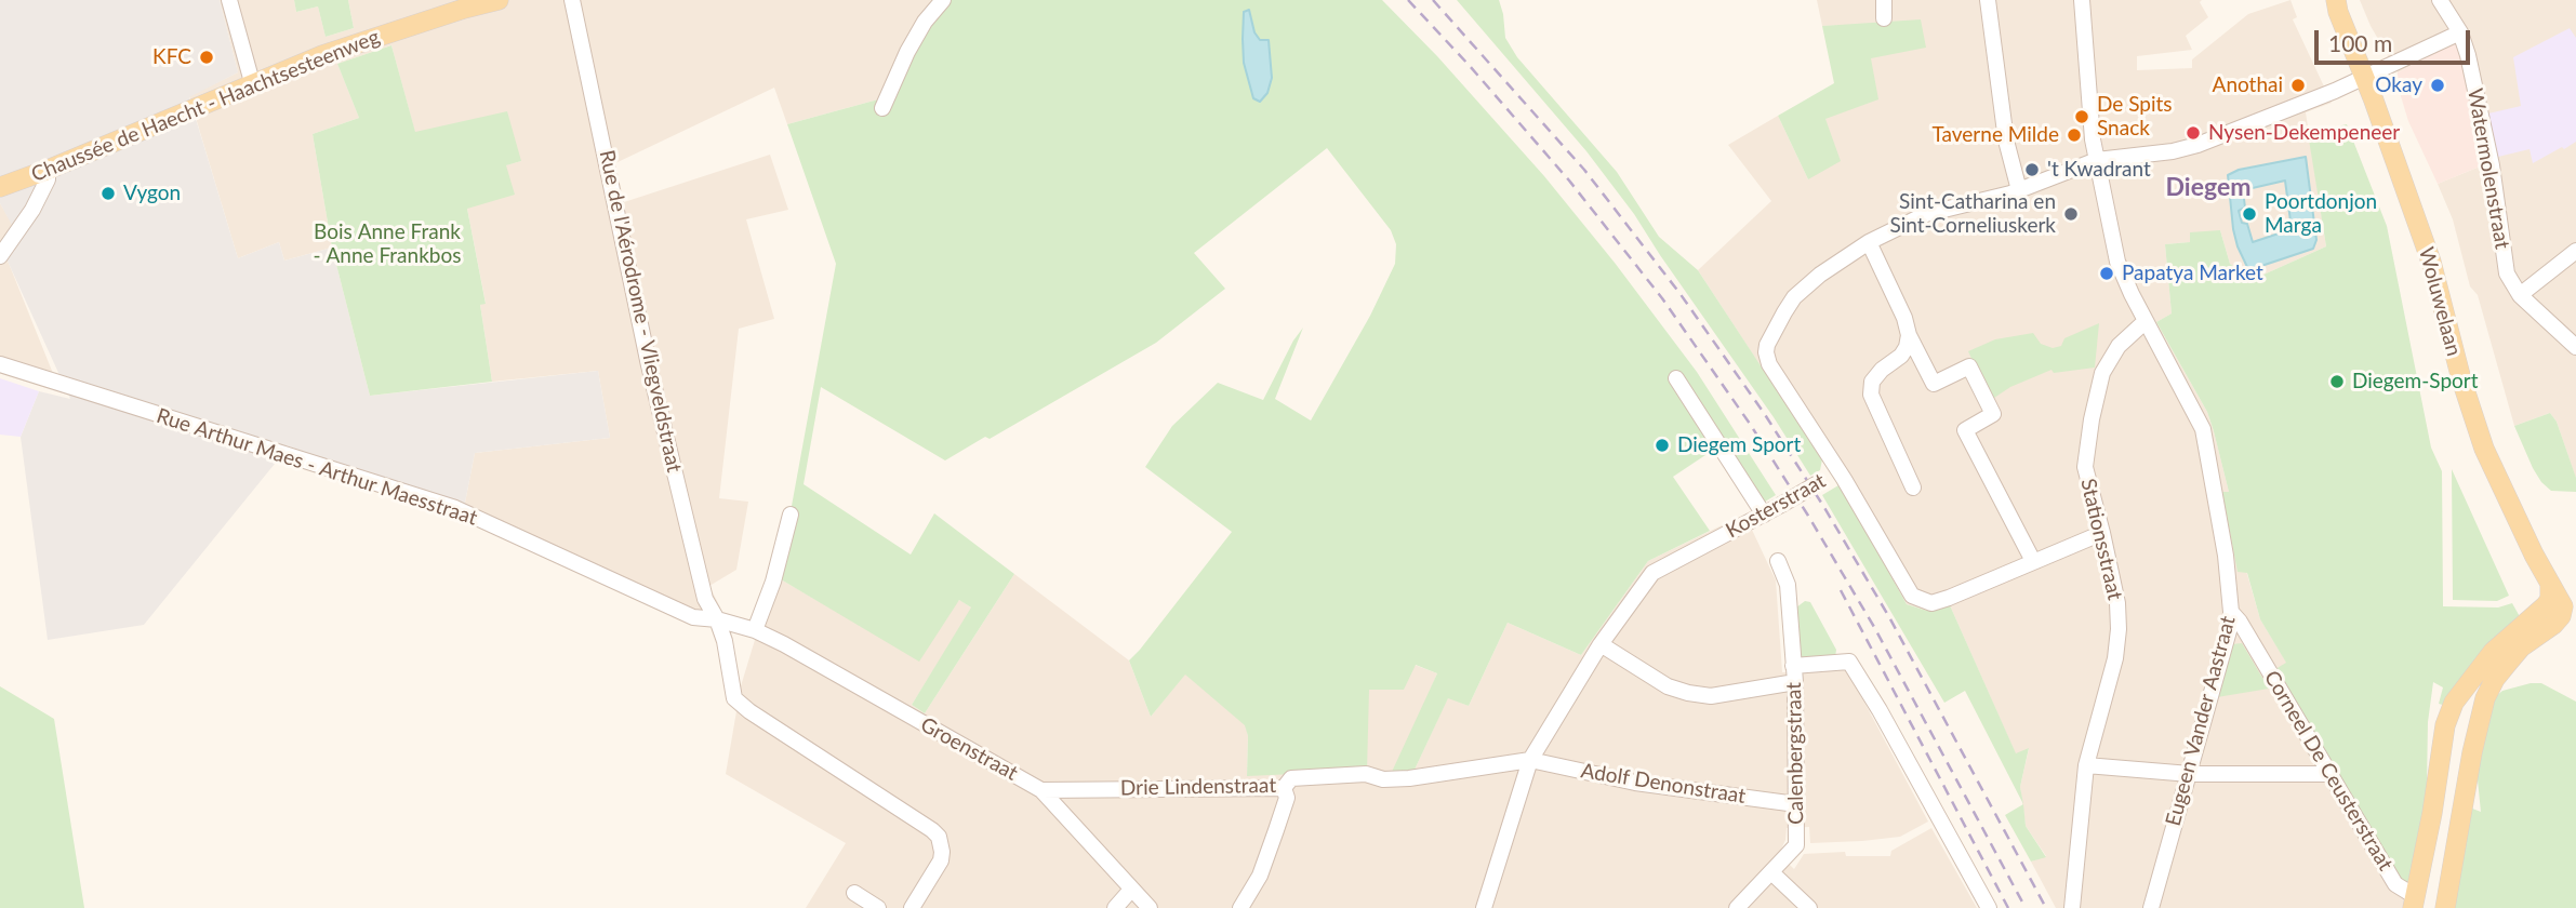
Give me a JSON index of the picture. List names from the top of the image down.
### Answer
{
  "streets": {
    "main road": ["Chaussée de Haecht - Haachtsesteenweg", "Woluwelaan"],
    "street": [
      "Watermolenstraat",
      "Rue de l'Aérodrome - Vliegveldstraat",
      "Rue Arthur Maes - Arthur Maesstraat",
      "Kosterstraat",
      "Stationsstraat",
      "Eugeen Vander Aastraat",
      "Groenstraat",
      "Calenbergstraat",
      "Corneel De Ceusterstraat",
      "Adolf Denonstraat",
      "Drie Lindenstraat"
    ]
  },
  "crossings": [
    ["Watermolenstraat", "Kosterstraat"],
    ["Woluwelaan", "Kosterstraat"],
    ["Rue de l'Aérodrome - Vliegveldstraat", "Rue Arthur Maes - Arthur Maesstraat"],
    ["Rue Arthur Maes - Arthur Maesstraat", "Groenstraat"],
    ["Kosterstraat", "Eugeen Vander Aastraat"],
    ["Kosterstraat", "Adolf Denonstraat"],
    ["Kosterstraat", "Drie Lindenstraat"],
    ["Stationsstraat", "Eugeen Vander Aastraat"],
    ["Eugeen Vander Aastraat", "Corneel De Ceusterstraat"],
    ["Groenstraat", "Drie Lindenstraat"],
    ["Calenbergstraat", "Adolf Denonstraat"],
    ["Adolf Denonstraat", "Drie Lindenstraat"]
  ],
  "districts": ["Diegem"],
  "parks": ["Bois Anne Frank - Anne Frankbos"],
  "places": [
    "KFC",
    "Anothai",
    "Okay",
    "De Spits Snack",
    "Nysen-Dekempeneer",
    "Taverne Milde",
    "'t Kwadrant",
    "Vygon",
    "Sint-Catharina en Sint-Corneliuskerk",
    "Poortdonjon Marga",
    "Papatya Market",
    "Diegem-Sport",
    "Diegem Sport"
  ],
  "scale_bar": "100 m"
}
